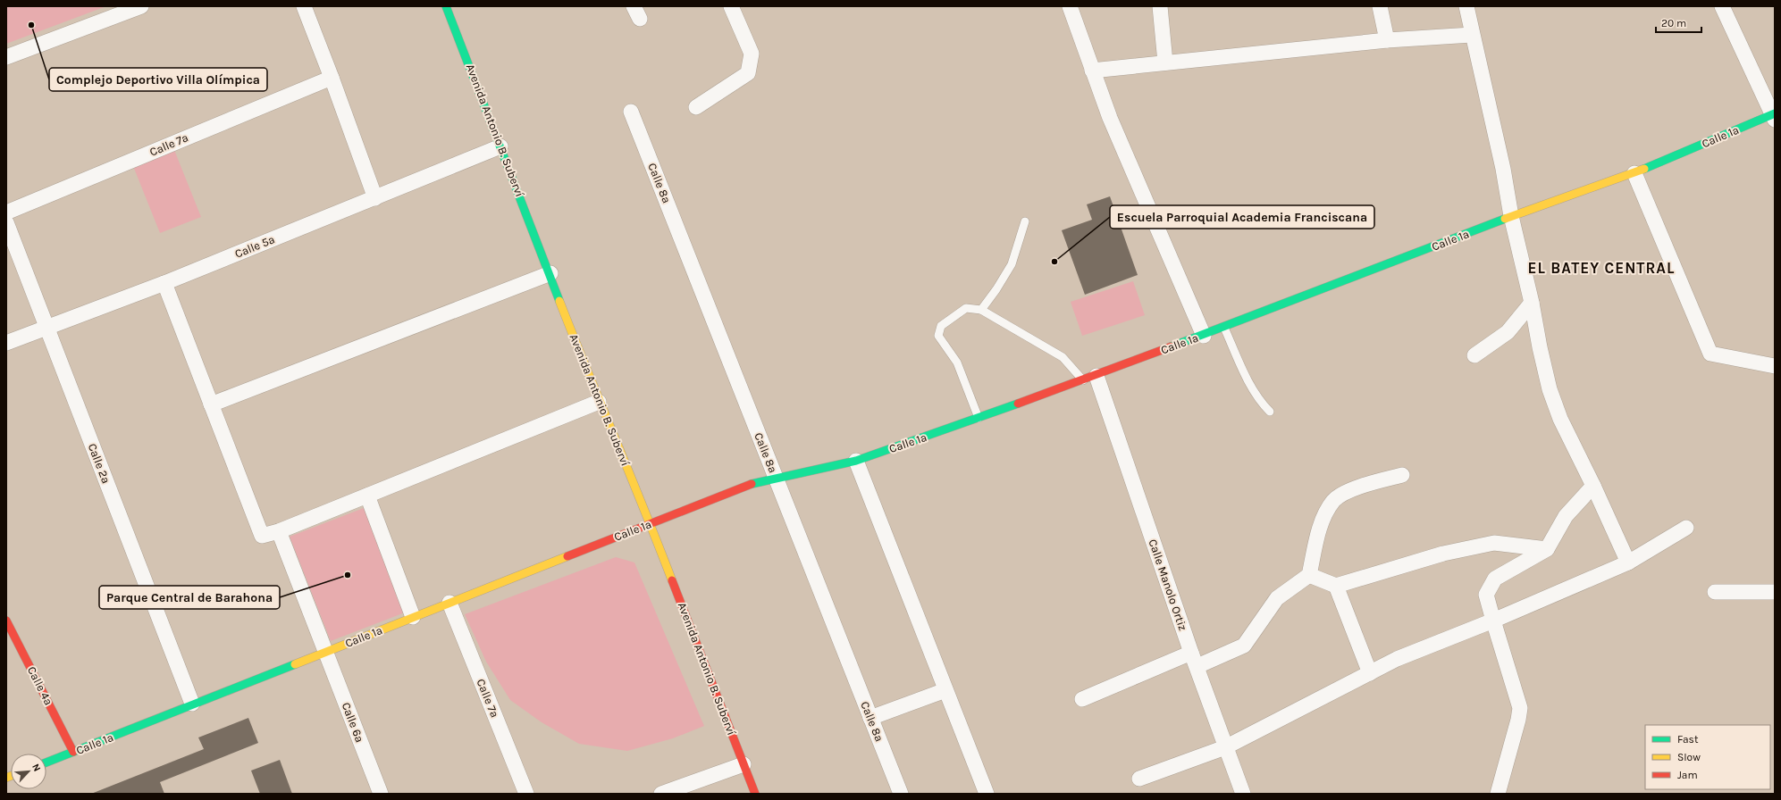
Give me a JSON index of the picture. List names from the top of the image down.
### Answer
{
  "streets": {
    "street": [
      "Avenida Antonio B. Suberví",
      "Calle 1ª",
      "Calle 7ª",
      "Calle 8ª",
      "Calle 5ª",
      "Calle 2ª",
      "Calle Manolo Ortiz",
      "Calle 4ª",
      "Calle 6ª"
    ]
  },
  "crossings": [
    ["Avenida Antonio B. Suberví", "Calle 1ª"],
    ["Avenida Antonio B. Suberví", "Calle 5ª"],
    ["Calle 1ª", "Calle 7ª"],
    ["Calle 1ª", "Calle 8ª"],
    ["Calle 1ª", "Calle 2ª"],
    ["Calle 1ª", "Calle Manolo Ortiz"],
    ["Calle 1ª", "Calle 4ª"],
    ["Calle 1ª", "Calle 6ª"],
    ["Calle 5ª", "Calle 2ª"]
  ],
  "districts": ["EL BATEY CENTRAL"],
  "places": ["Complejo Deportivo Villa Olímpica", "Escuela Parroquial Academia Franciscana", "Parque Central de Barahona"],
  "legend": ["Fast", "Slow", "Jam"],
  "scale_bar": "20 m",
  "north": "top right"
}
